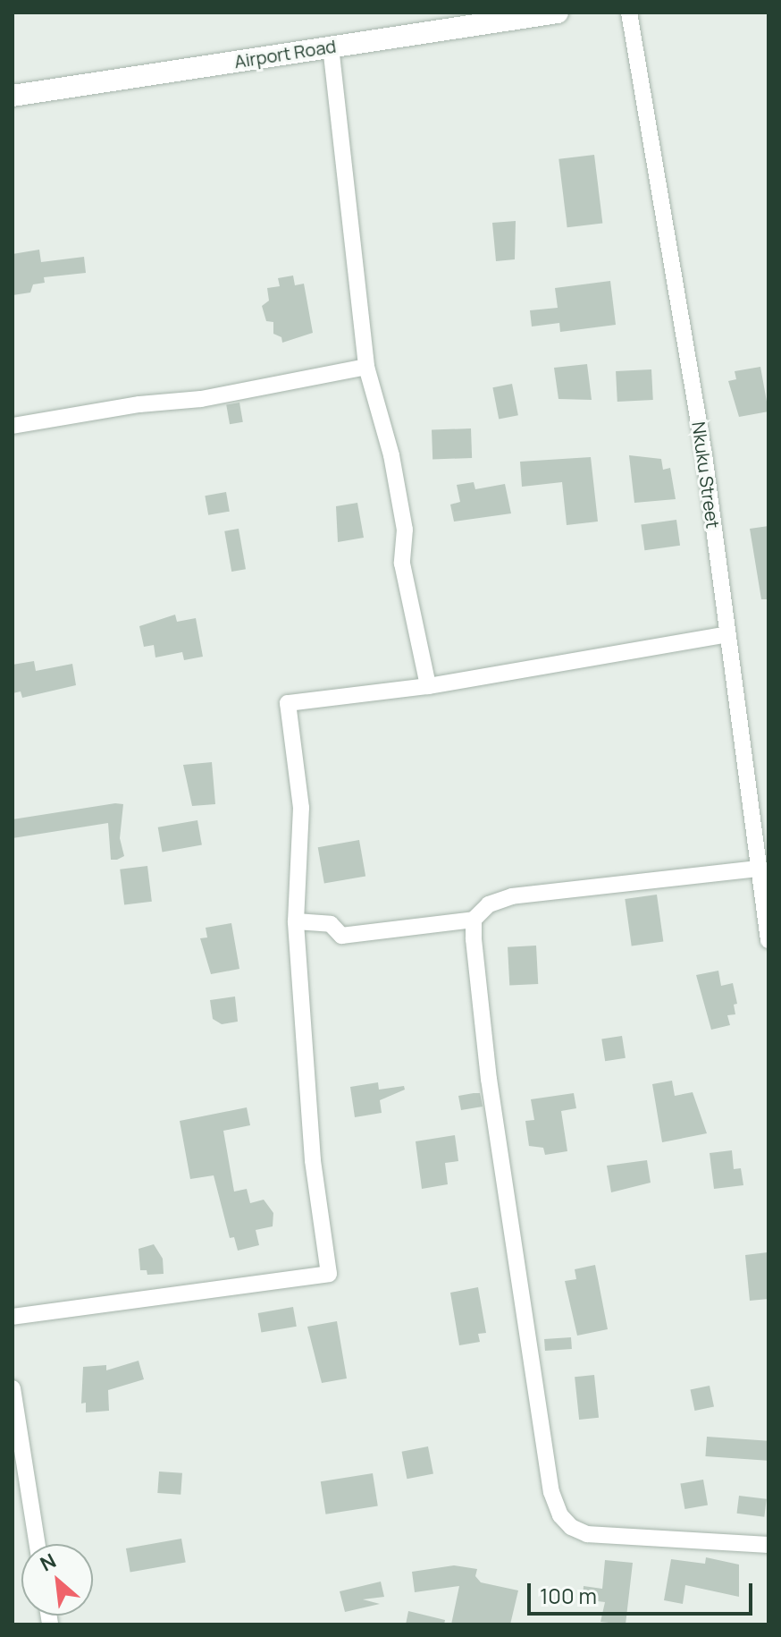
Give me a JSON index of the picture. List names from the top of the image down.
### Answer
{
  "streets": {
    "street": ["Airport Road", "Nkuku Street"]
  },
  "scale_bar": "100 m",
  "north": "top left"
}
